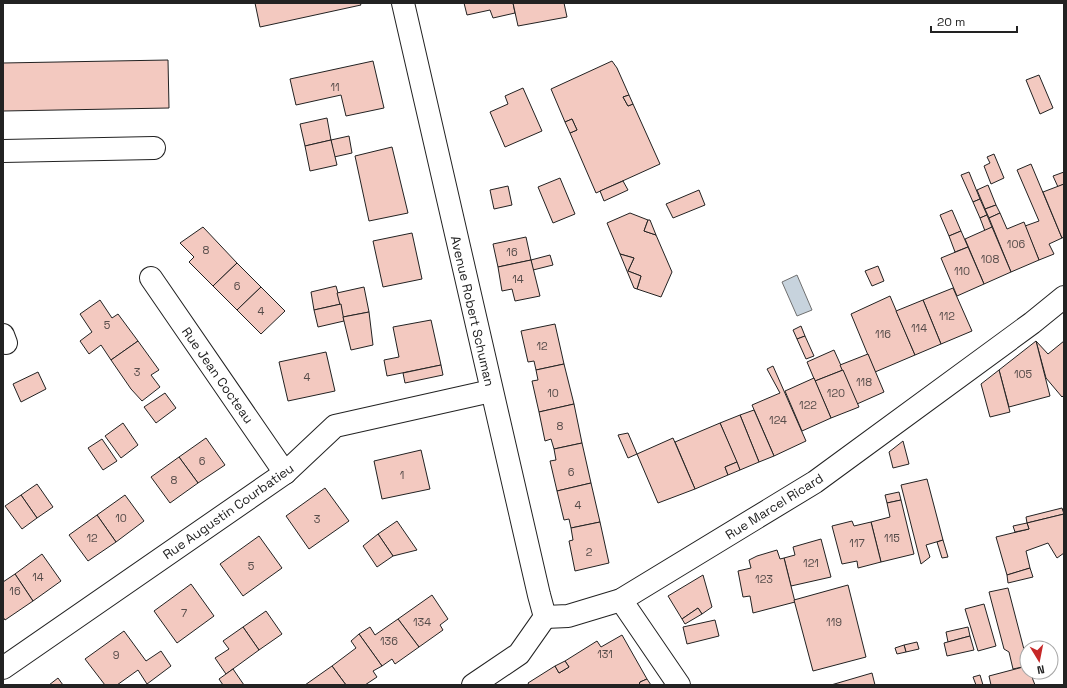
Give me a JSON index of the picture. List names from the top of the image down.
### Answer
{
  "streets": {
    "street": [
      "Avenue Robert Schuman",
      "Rue Jean Cocteau",
      "Rue Marcel Ricard",
      "Rue Augustin Courbatieu"
    ]
  },
  "crossings": [
    ["Avenue Robert Schuman", "Rue Marcel Ricard"],
    ["Avenue Robert Schuman", "Rue Augustin Courbatieu"],
    ["Rue Jean Cocteau", "Rue Augustin Courbatieu"]
  ],
  "house_numbers": [
    "11",
    "106",
    "8",
    "16",
    "108",
    "110",
    "14",
    "6",
    "4",
    "112",
    "5",
    "114",
    "116",
    "12",
    "3",
    "105",
    "4",
    "118",
    "10",
    "120",
    "122",
    "124",
    "8",
    "6",
    "6",
    "1",
    "8",
    "4",
    "10",
    "3",
    "12",
    "115",
    "117",
    "2",
    "121",
    "5",
    "14",
    "123",
    "16",
    "7",
    "134",
    "119",
    "136",
    "131",
    "9"
  ],
  "scale_bar": "20 m",
  "north": "bottom"
}
